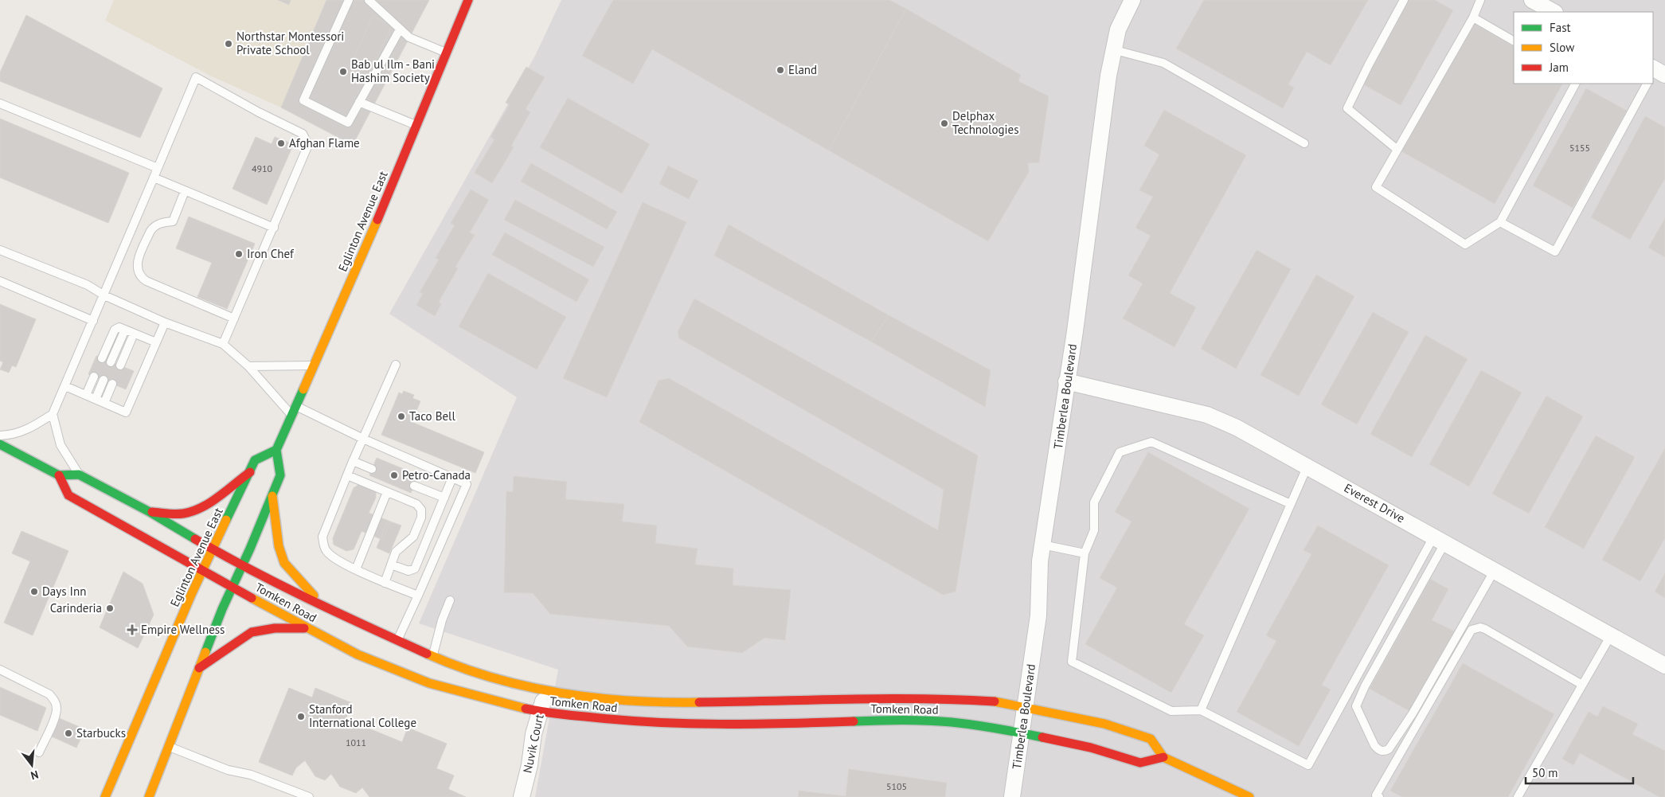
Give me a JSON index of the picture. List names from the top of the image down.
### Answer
{
  "streets": {
    "main road": ["Eglinton Avenue East", "Tomken Road"],
    "street": ["Timberlea Boulevard", "Everest Drive", "Nuvik Court"]
  },
  "crossings": [
    ["Eglinton Avenue East", "Tomken Road"],
    ["Timberlea Boulevard", "Everest Drive"],
    ["Timberlea Boulevard", "Tomken Road"],
    ["Tomken Road", "Nuvik Court"]
  ],
  "places": {
    "other": [
      "Northstar Montessori Private School",
      "Eland",
      "Bab ul Ilm - Bani Hashim Society",
      "Delphax Technologies",
      "Afghan Flame",
      "Iron Chef",
      "Taco Bell",
      "Petro-Canada",
      "Days Inn",
      "Carinderia",
      "Stanford International College",
      "Starbucks"
    ],
    "health": ["Empire Wellness"]
  },
  "house_numbers": [
    "5155",
    "4910",
    "1011",
    "5105"
  ],
  "legend": ["Fast", "Slow", "Jam"],
  "scale_bar": "50 m",
  "north": "bottom"
}
